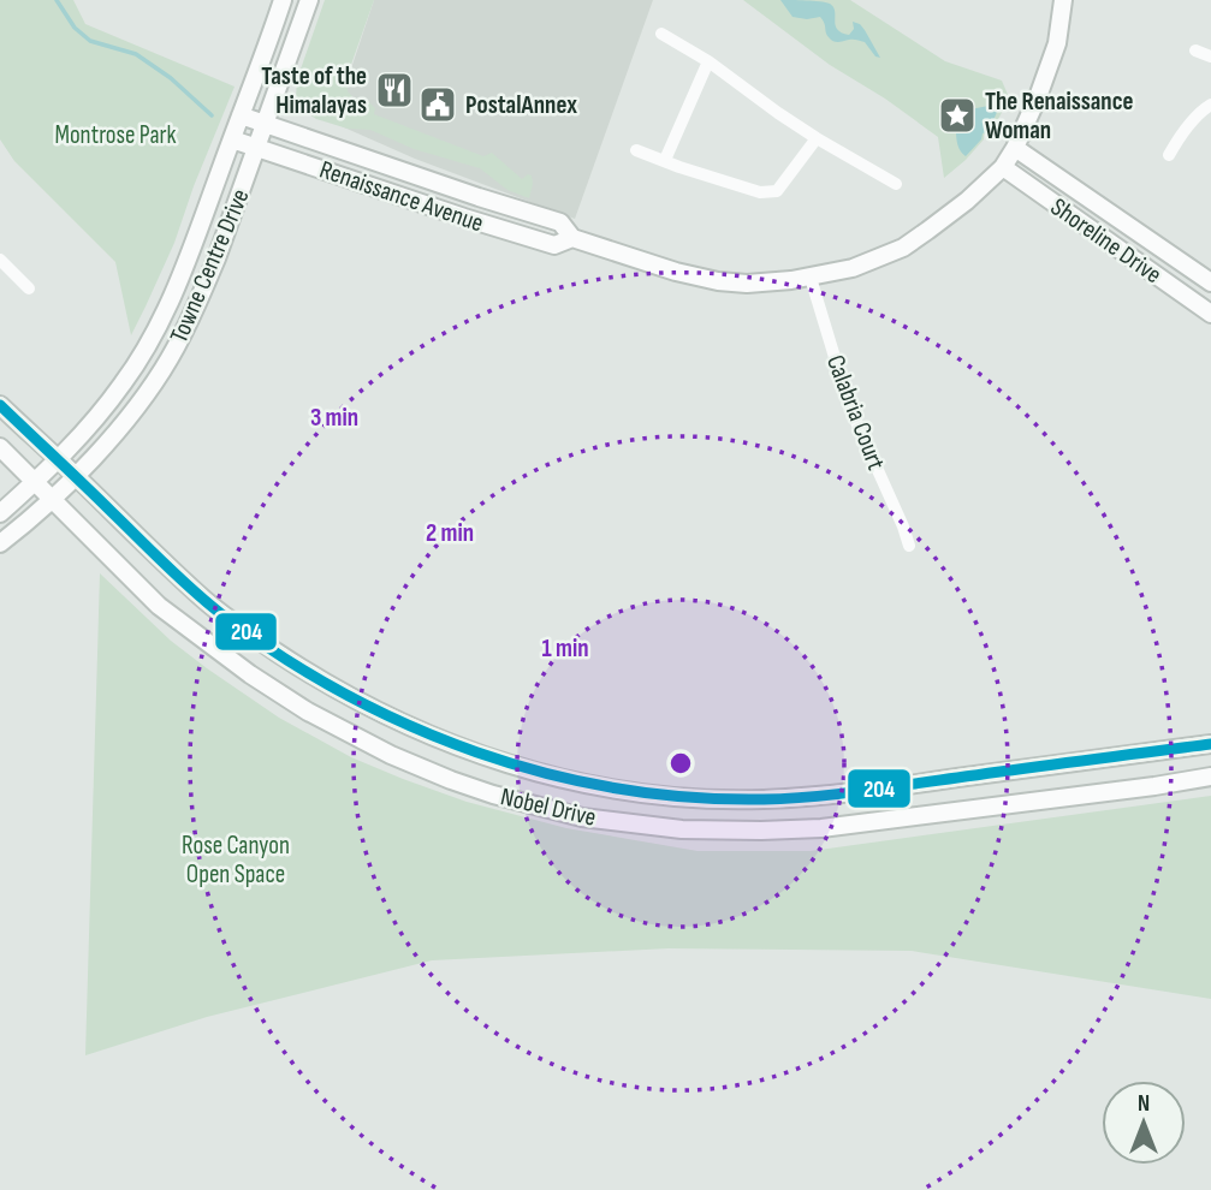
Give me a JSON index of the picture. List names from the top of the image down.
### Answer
{
  "streets": {
    "main road": [
      "Renaissance Avenue",
      "Shoreline Drive",
      "Towne Centre Drive",
      "Nobel Drive"
    ],
    "street": ["Calabria Court"]
  },
  "crossings": [
    ["Renaissance Avenue", "Shoreline Drive"],
    ["Renaissance Avenue", "Towne Centre Drive"],
    ["Renaissance Avenue", "Calabria Court"],
    ["Towne Centre Drive", "Nobel Drive"]
  ],
  "parks": ["Montrose Park", "Rose Canyon Open Space"],
  "places": {
    "restaurant": ["Taste of the Himalayas"],
    "public building": ["PostalAnnex"],
    "place": ["The Renaissance Woman"]
  },
  "lines": ["transit line 204"],
  "north": "top",
  "rings": ["3 min", "2 min", "1 min"]
}
